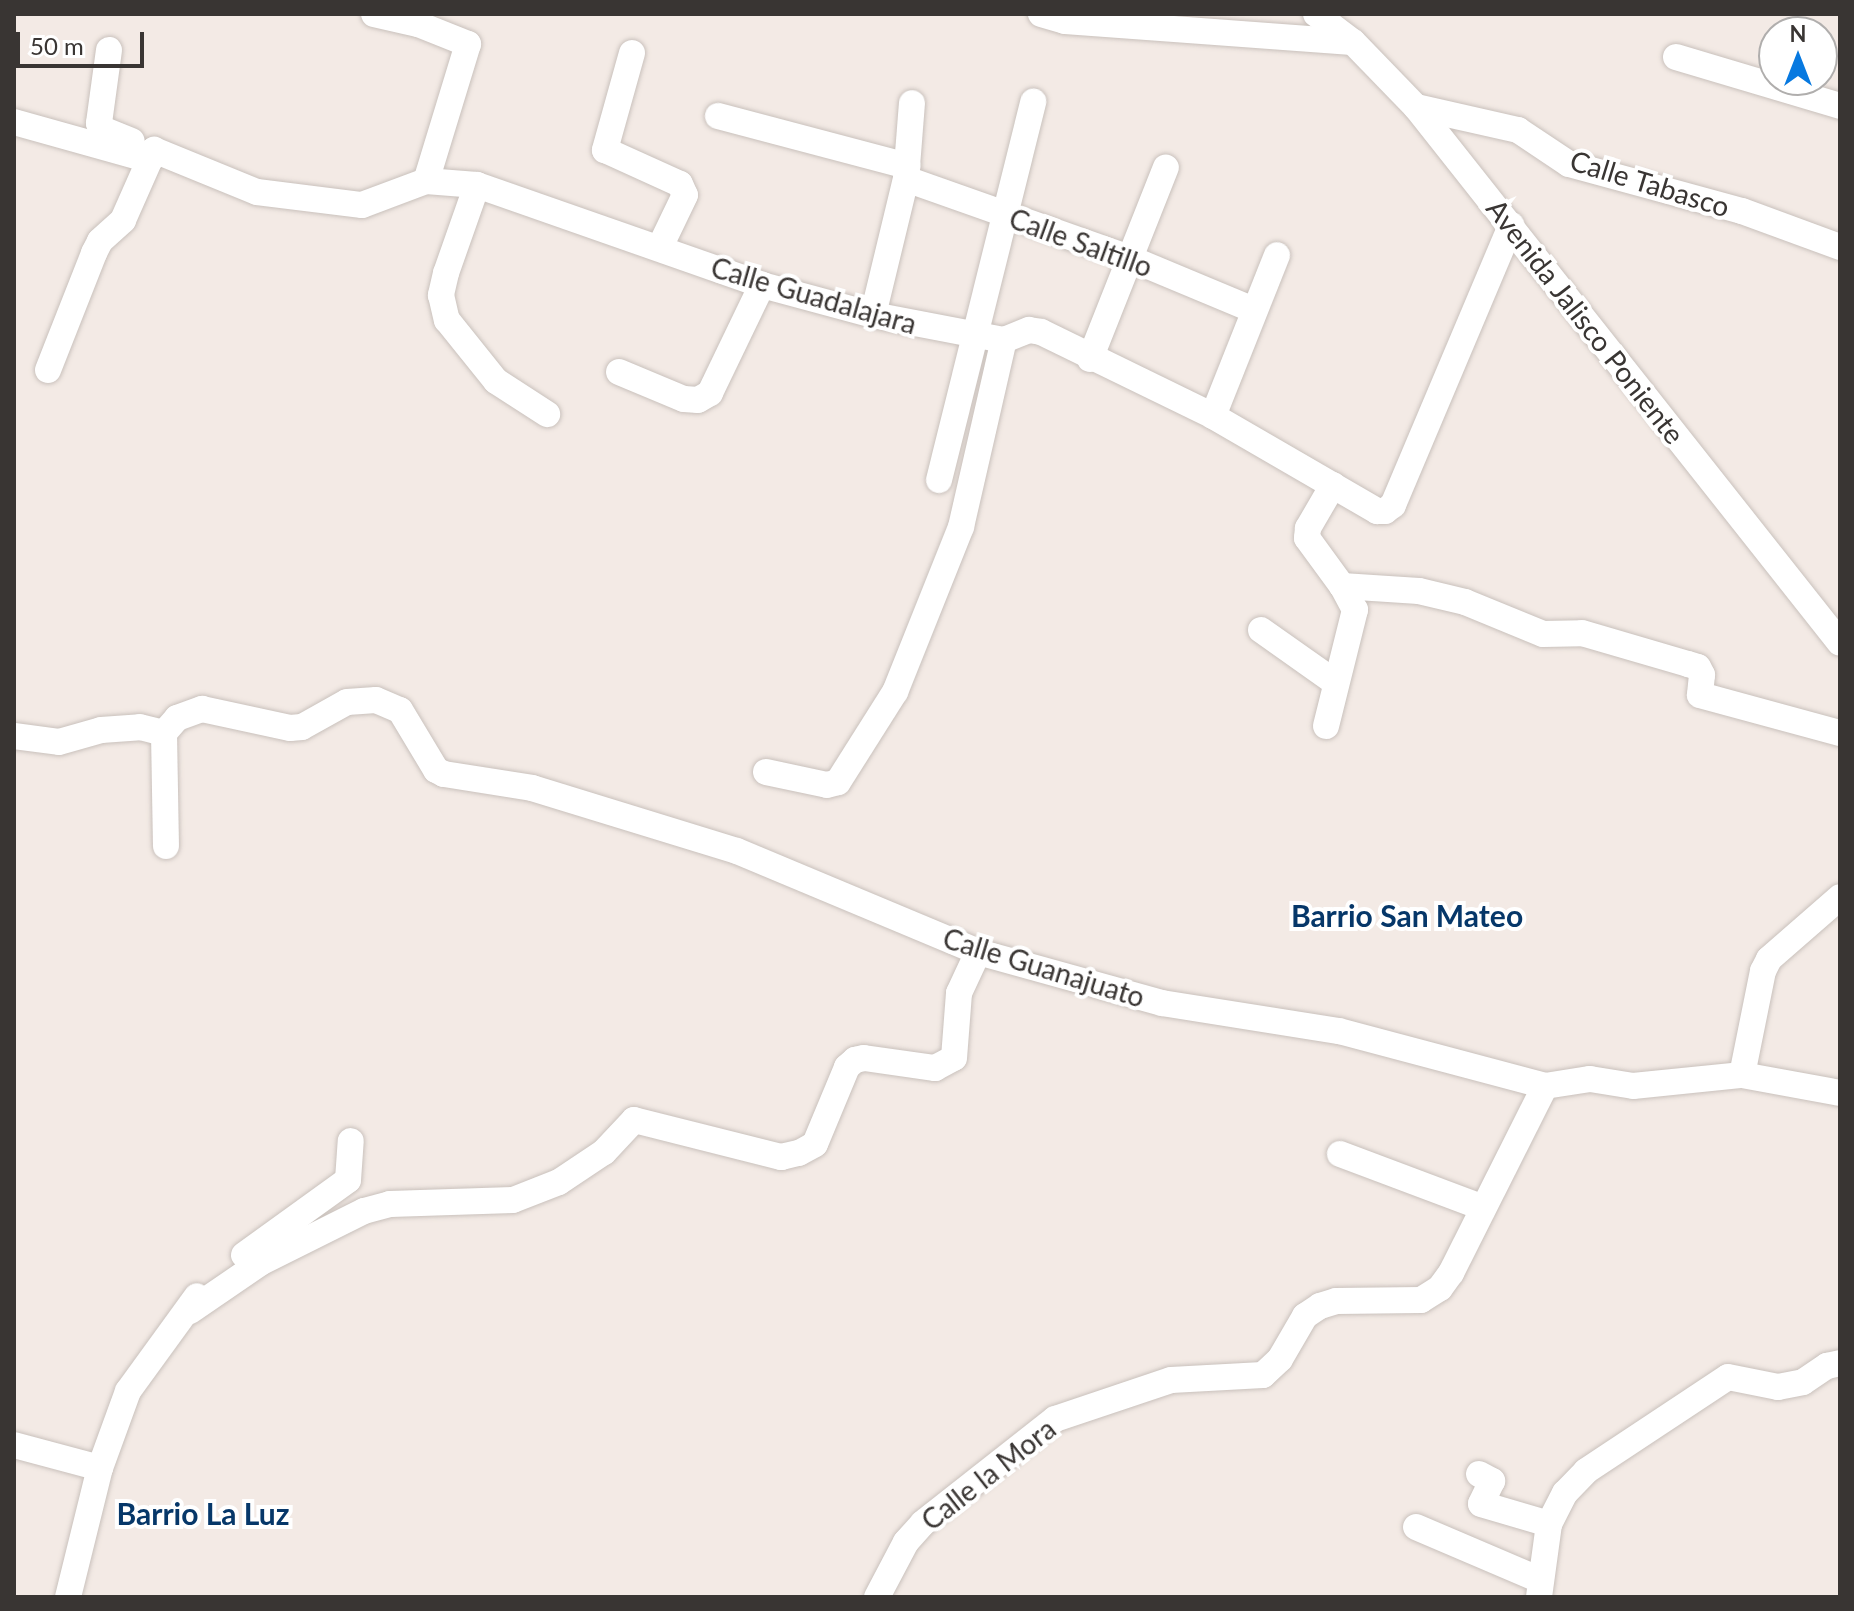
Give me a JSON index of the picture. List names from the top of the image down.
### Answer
{
  "streets": {
    "street": [
      "Calle Tabasco",
      "Calle Saltillo",
      "Calle Guadalajara",
      "Avenida Jalisco Poniente",
      "Calle Guanajuato",
      "Calle la Mora"
    ]
  },
  "crossings": [
    ["Calle Tabasco", "Avenida Jalisco Poniente"],
    ["Calle Guadalajara", "Avenida Jalisco Poniente"],
    ["Calle Guanajuato", "Calle la Mora"]
  ],
  "districts": ["Barrio San Mateo", "Barrio La Luz"],
  "scale_bar": "50 m",
  "north": "top"
}
